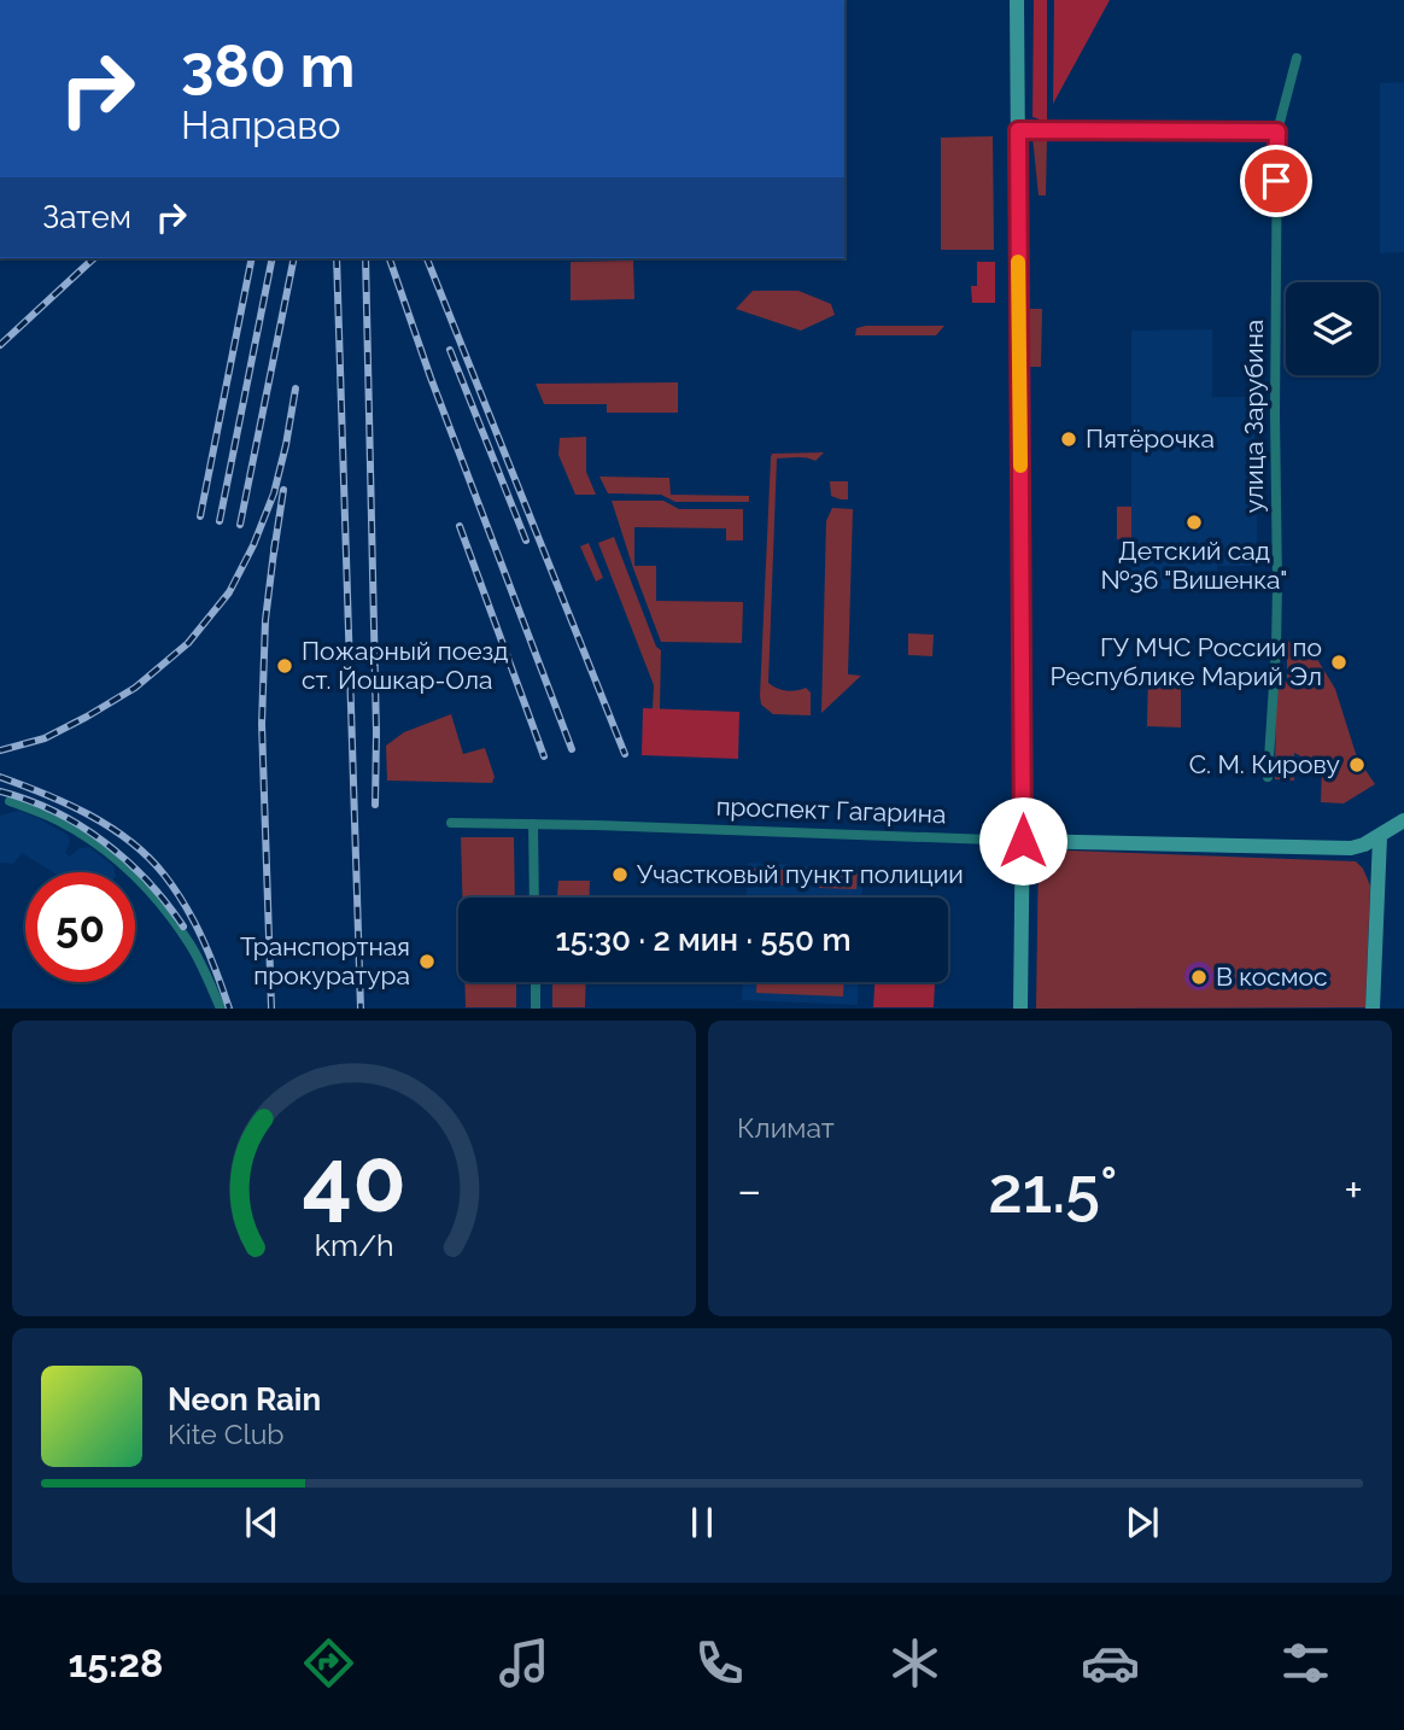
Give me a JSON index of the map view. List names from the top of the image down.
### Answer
{
  "streets": {
    "main road": ["проспект Гагарина"],
    "street": ["улица Зарубина"]
  },
  "places": [
    "Пятёрочка",
    "Детский сад №36 \"Вишенка\"",
    "ГУ МЧС России по Республике Марий Эл",
    "Пожарный поезд ст. Йошкар-Ола",
    "С. М. Кирову",
    "Участковый пункт полиции",
    "Транспортная прокуратура",
    "В космос"
  ],
  "page": {
    "turn": ["380 m", "Направо"],
    "then": "Затем",
    "limit": "50",
    "trip": "15:30 · 2 мин · 550 m",
    "tile": "Климат",
    "heat": ["−", "21.5°", "+"],
    "song": ["Neon Rain", "Kite Club"],
    "tabs": "15:28",
    "gauge": ["40", "km/h"]
  }
}
